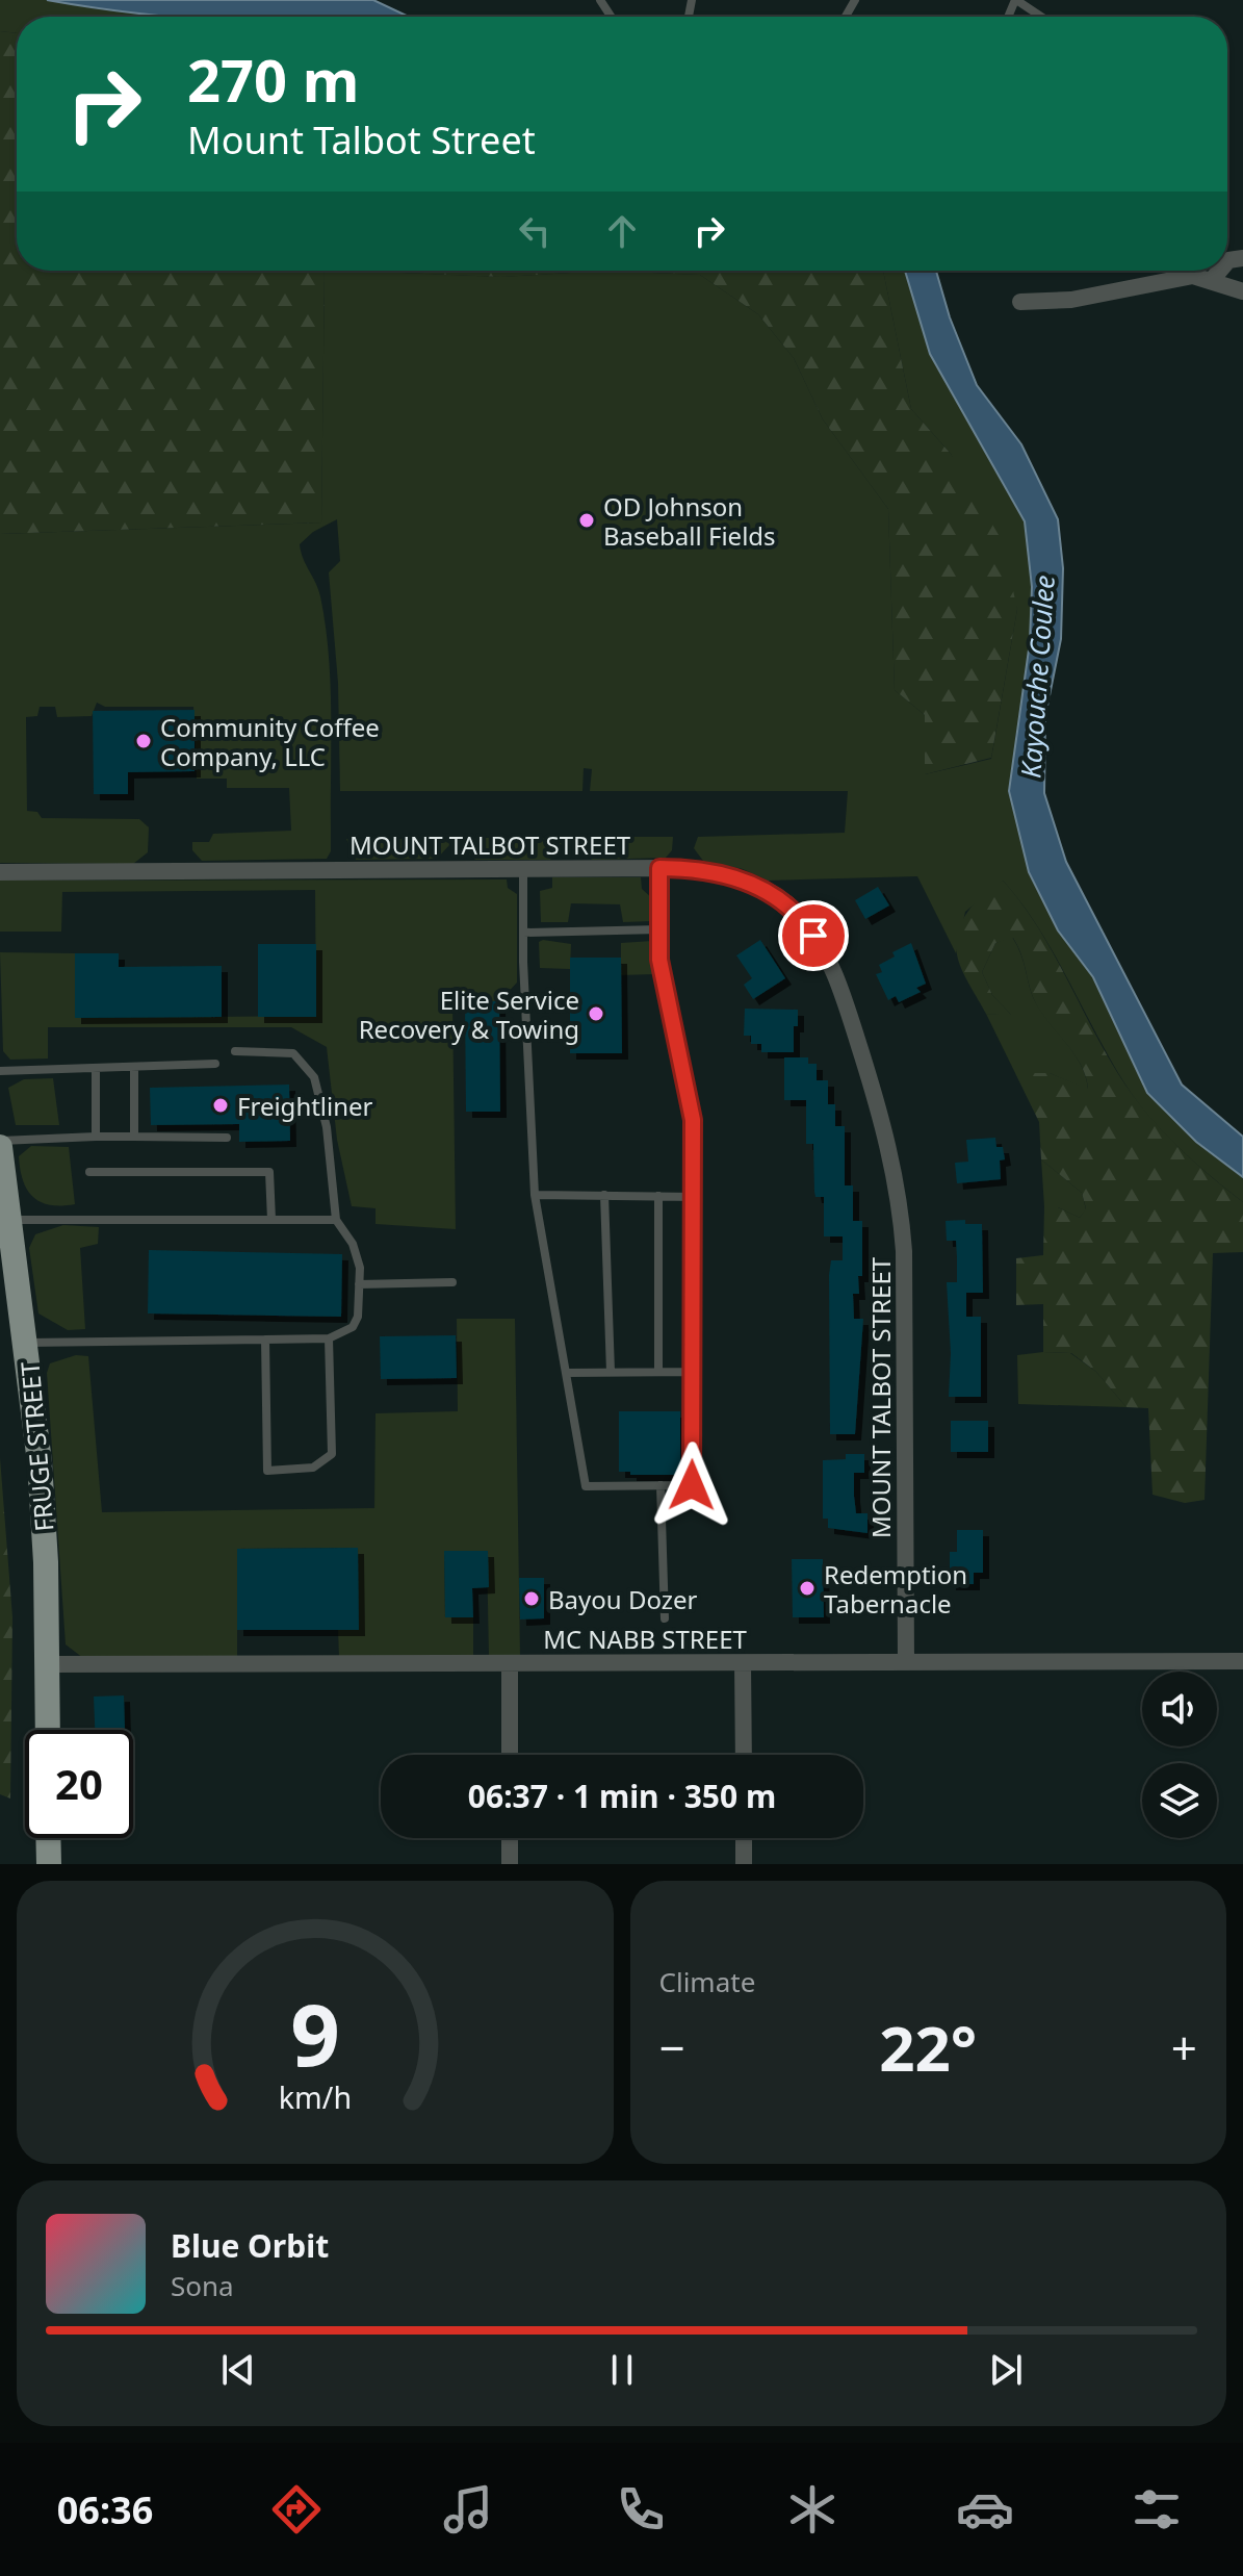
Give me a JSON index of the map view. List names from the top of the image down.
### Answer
{
  "streets": {
    "main road": ["FRUGE STREET"],
    "street": ["MOUNT TALBOT STREET", "MC NABB STREET"]
  },
  "crossings": [
    ["MOUNT TALBOT STREET", "MC NABB STREET"],
    ["FRUGE STREET", "MC NABB STREET"]
  ],
  "water": ["Kayouche Coulee"],
  "places": [
    "OD Johnson Baseball Fields",
    "Community Coffee Company, LLC",
    "Elite Service Recovery & Towing",
    "Freightliner",
    "Redemption Tabernacle",
    "Bayou Dozer"
  ],
  "page": {
    "turn": ["270 m", "Mount Talbot Street"],
    "limit": "20",
    "trip": "06:37 · 1 min · 350 m",
    "tile": "Climate",
    "heat": ["−", "22°", "+"],
    "song": ["Blue Orbit", "Sona"],
    "tabs": "06:36",
    "gauge": ["9", "km/h"]
  }
}
